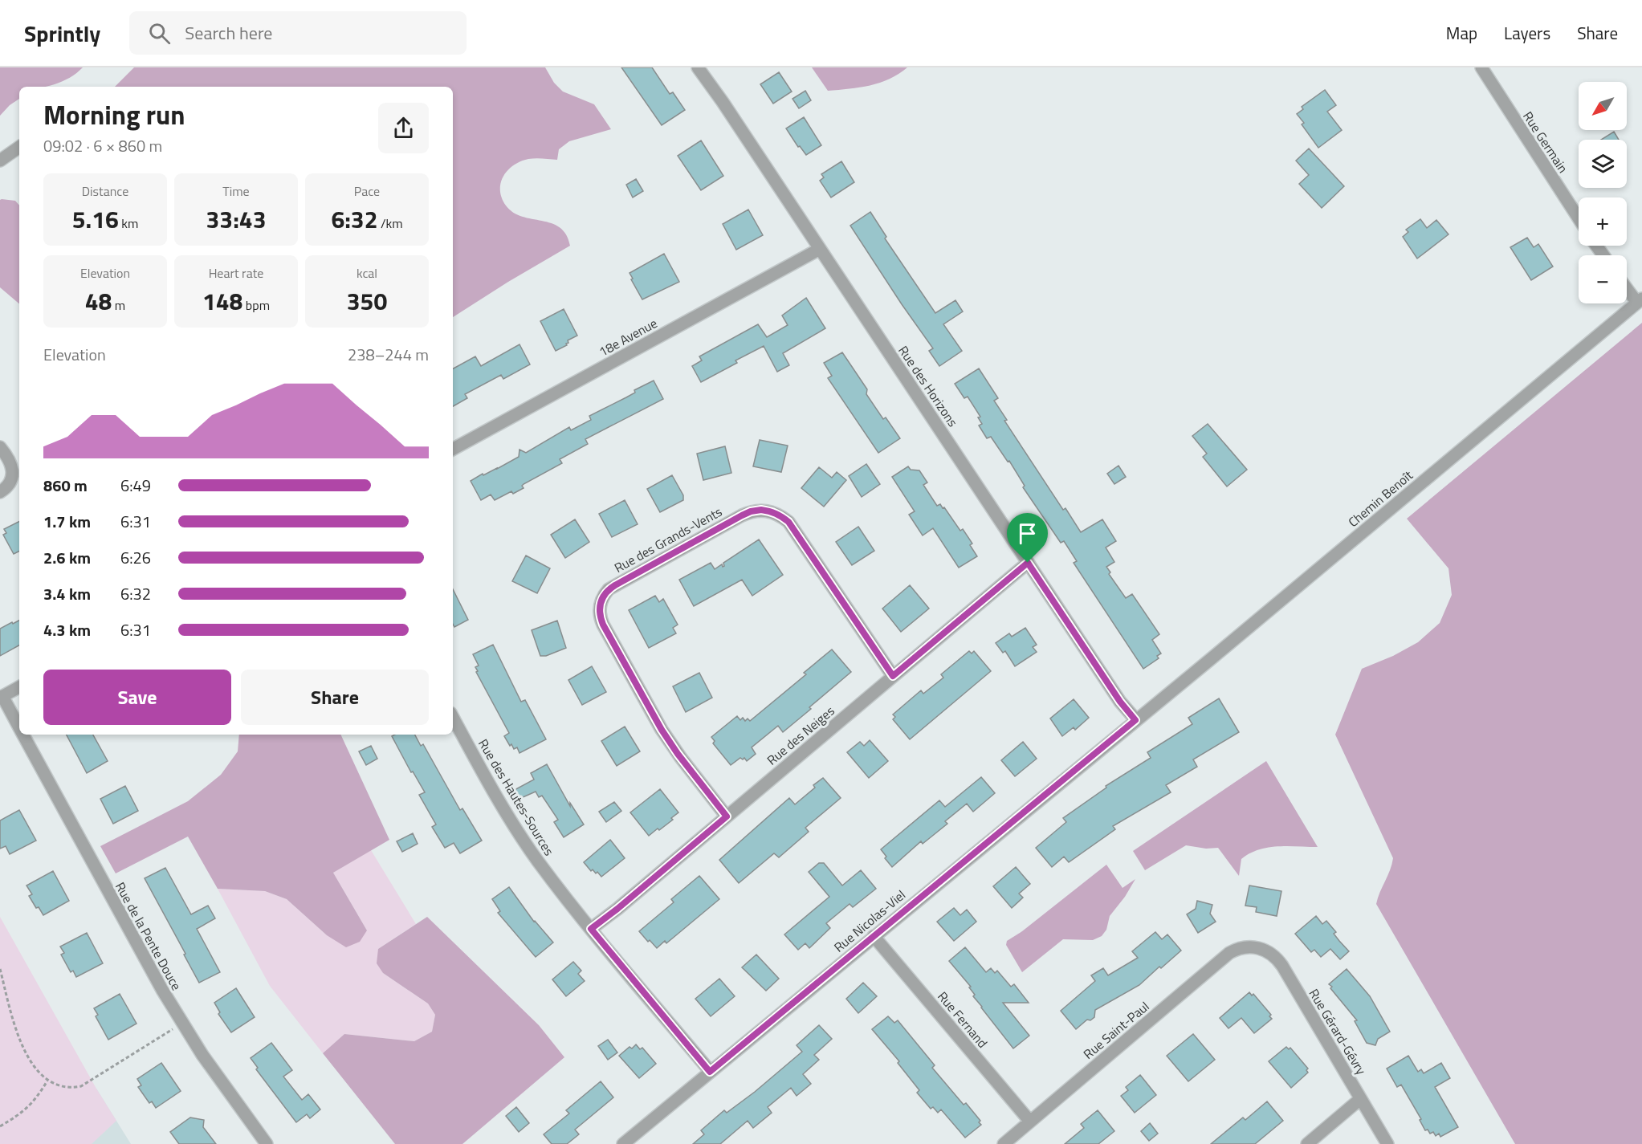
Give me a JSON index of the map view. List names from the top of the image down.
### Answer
{
  "streets": {
    "street": [
      "Rue Germain",
      "18e Avenue",
      "Rue des Horizons",
      "Chemin Benoît",
      "Rue des Grands-Vents",
      "Rue des Neiges",
      "Rue des Hautes-Sources",
      "Rue Nicolas-Viel",
      "Rue de la Pente Douce",
      "Rue Fernand",
      "Rue Saint-Paul",
      "Rue Gérard-Gévry"
    ]
  },
  "crossings": [
    ["18e Avenue", "Rue des Horizons"],
    ["Rue des Horizons", "Chemin Benoît"],
    ["Rue des Horizons", "Rue des Neiges"],
    ["Rue des Horizons", "Rue Nicolas-Viel"],
    ["Chemin Benoît", "Rue Nicolas-Viel"],
    ["Rue des Grands-Vents", "Rue des Neiges"],
    ["Rue des Neiges", "Rue des Hautes-Sources"],
    ["Rue des Hautes-Sources", "Rue Nicolas-Viel"],
    ["Rue Nicolas-Viel", "Rue Fernand"],
    ["Rue Fernand", "Rue Saint-Paul"],
    ["Rue Saint-Paul", "Rue Gérard-Gévry"]
  ],
  "north": "bottom left",
  "page": {
    "header": "Sprintly",
    "search": "Search here",
    "nav": ["Map", "Layers", "Share"],
    "map_buttons": ["+", "−"],
    "heading": ["Morning run", "09:02 · 6 × 860 m"],
    "stats": [
      ["Distance", "5.16 km"],
      ["Time", "33:43"],
      ["Pace", "6:32 /km"],
      ["Elevation", "48 m"],
      ["Heart rate", "148 bpm"],
      ["kcal", "350"]
    ],
    "chart": ["Elevation", "238–244 m"],
    "list": [
      {
        "name": "860 m",
        "note": "6:49"
      },
      {
        "name": "1.7 km",
        "note": "6:31"
      },
      {
        "name": "2.6 km",
        "note": "6:26"
      },
      {
        "name": "3.4 km",
        "note": "6:32"
      },
      {
        "name": "4.3 km",
        "note": "6:31"
      }
    ],
    "buttons": ["Save", "Share"]
  }
}
